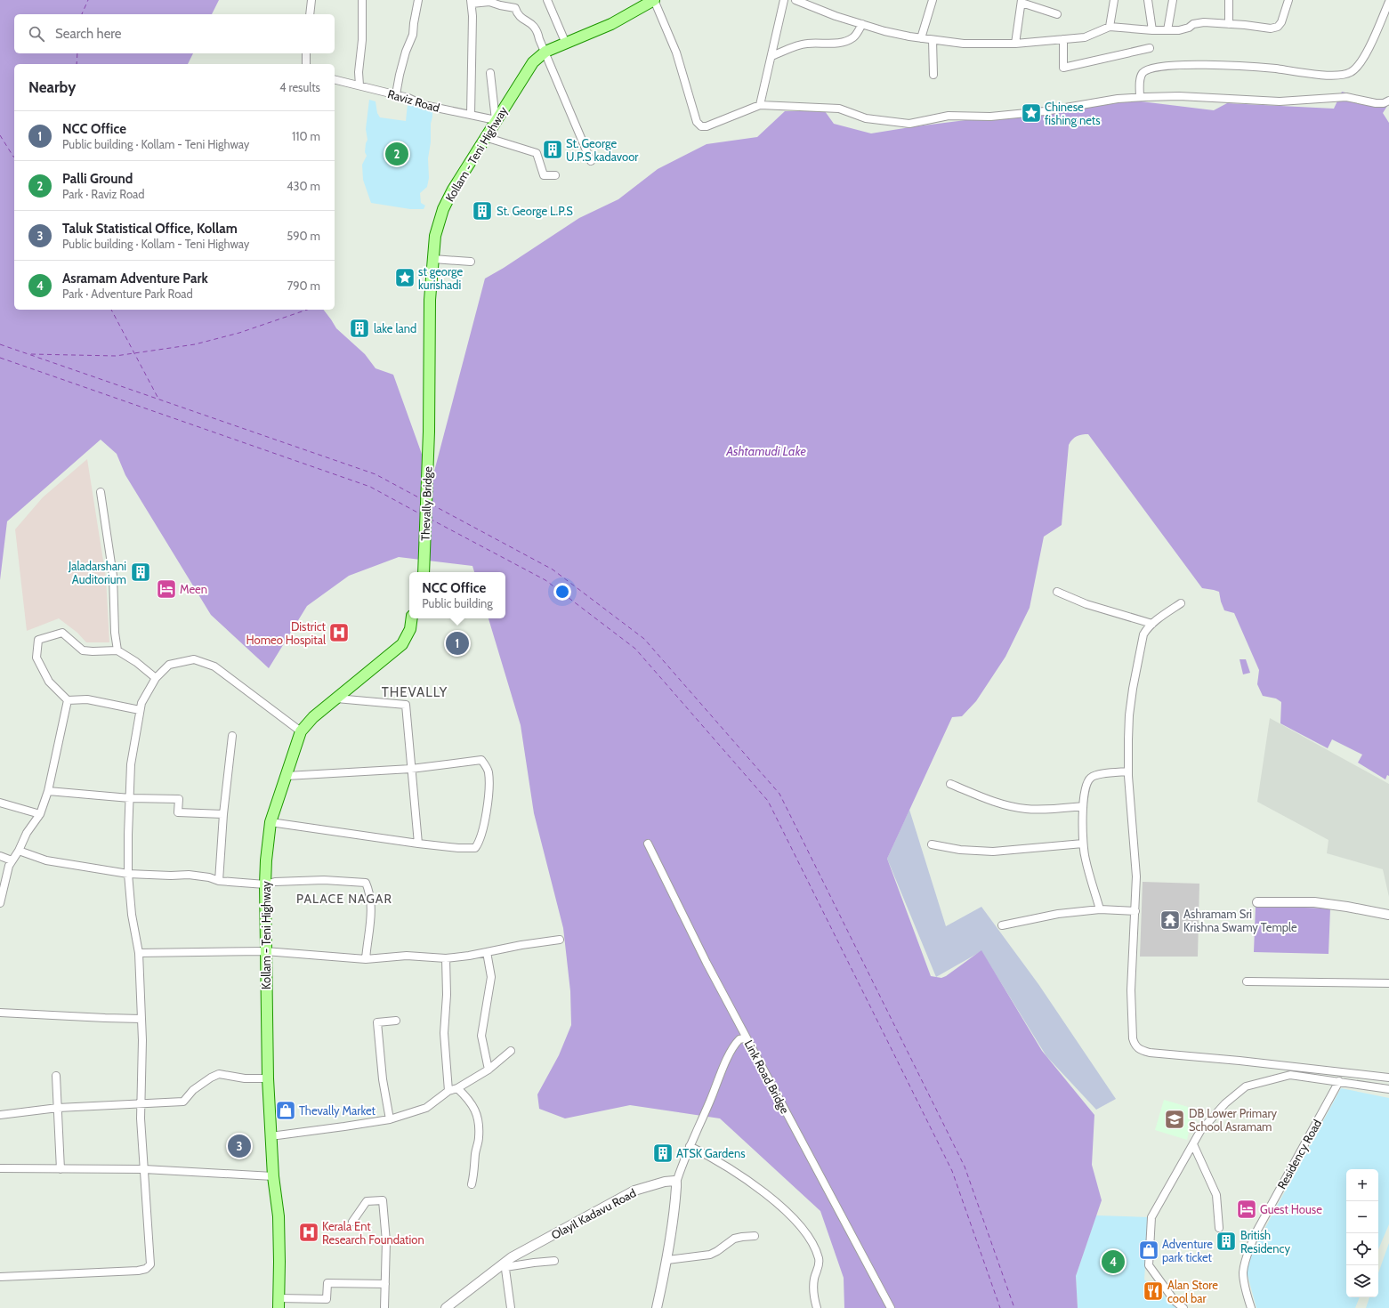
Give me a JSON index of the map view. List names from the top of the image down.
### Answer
{
  "streets": {
    "main road": ["Kollam - Teni Highway", "Thevally Bridge"],
    "street": [
      "Raviz Road",
      "Link Road Bridge",
      "Residency Road",
      "Olayil Kadavu Road"
    ]
  },
  "crossings": [
    ["Raviz Road", "Kollam - Teni Highway"],
    ["Kollam - Teni Highway", "Thevally Bridge"]
  ],
  "districts": ["THEVALLY", "PALACE NAGAR"],
  "water": ["Ashtamudi Lake"],
  "places": {
    "place": ["Chinese fishing nets", "st george kurishadi"],
    "building": [
      "St. George U.P.S kadavoor",
      "St. George L.P.S",
      "lake land",
      "Jaladarshani Auditorium",
      "ATSK Gardens",
      "British Residency"
    ],
    "hotel": ["Meen", "Guest House"],
    "hospital": ["District Homeo Hospital", "Kerala Ent Research Foundation"],
    "temple": ["Ashramam Sri Krishna Swamy Temple"],
    "shop": ["Thevally Market", "Adventure park ticket"],
    "school or university": ["DB Lower Primary School Asramam"],
    "restaurant": ["Alan Store cool bar"]
  },
  "page": {
    "search": "Search here",
    "heading": ["Nearby", "4 results"],
    "list": [
      {
        "mark": "1",
        "name": "NCC Office",
        "note": "Public building · Kollam - Teni Highway",
        "value": "110 m"
      },
      {
        "mark": "2",
        "name": "Palli Ground",
        "note": "Park · Raviz Road",
        "value": "430 m"
      },
      {
        "mark": "3",
        "name": "Taluk Statistical Office, Kollam",
        "note": "Public building · Kollam - Teni Highway",
        "value": "590 m"
      },
      {
        "mark": "4",
        "name": "Asramam Adventure Park",
        "note": "Park · Adventure Park Road",
        "value": "790 m"
      }
    ],
    "pins": [
      "2",
      "1",
      "3",
      "4"
    ],
    "popup": ["NCC Office", "Public building"],
    "map_buttons": ["+", "−"]
  }
}
